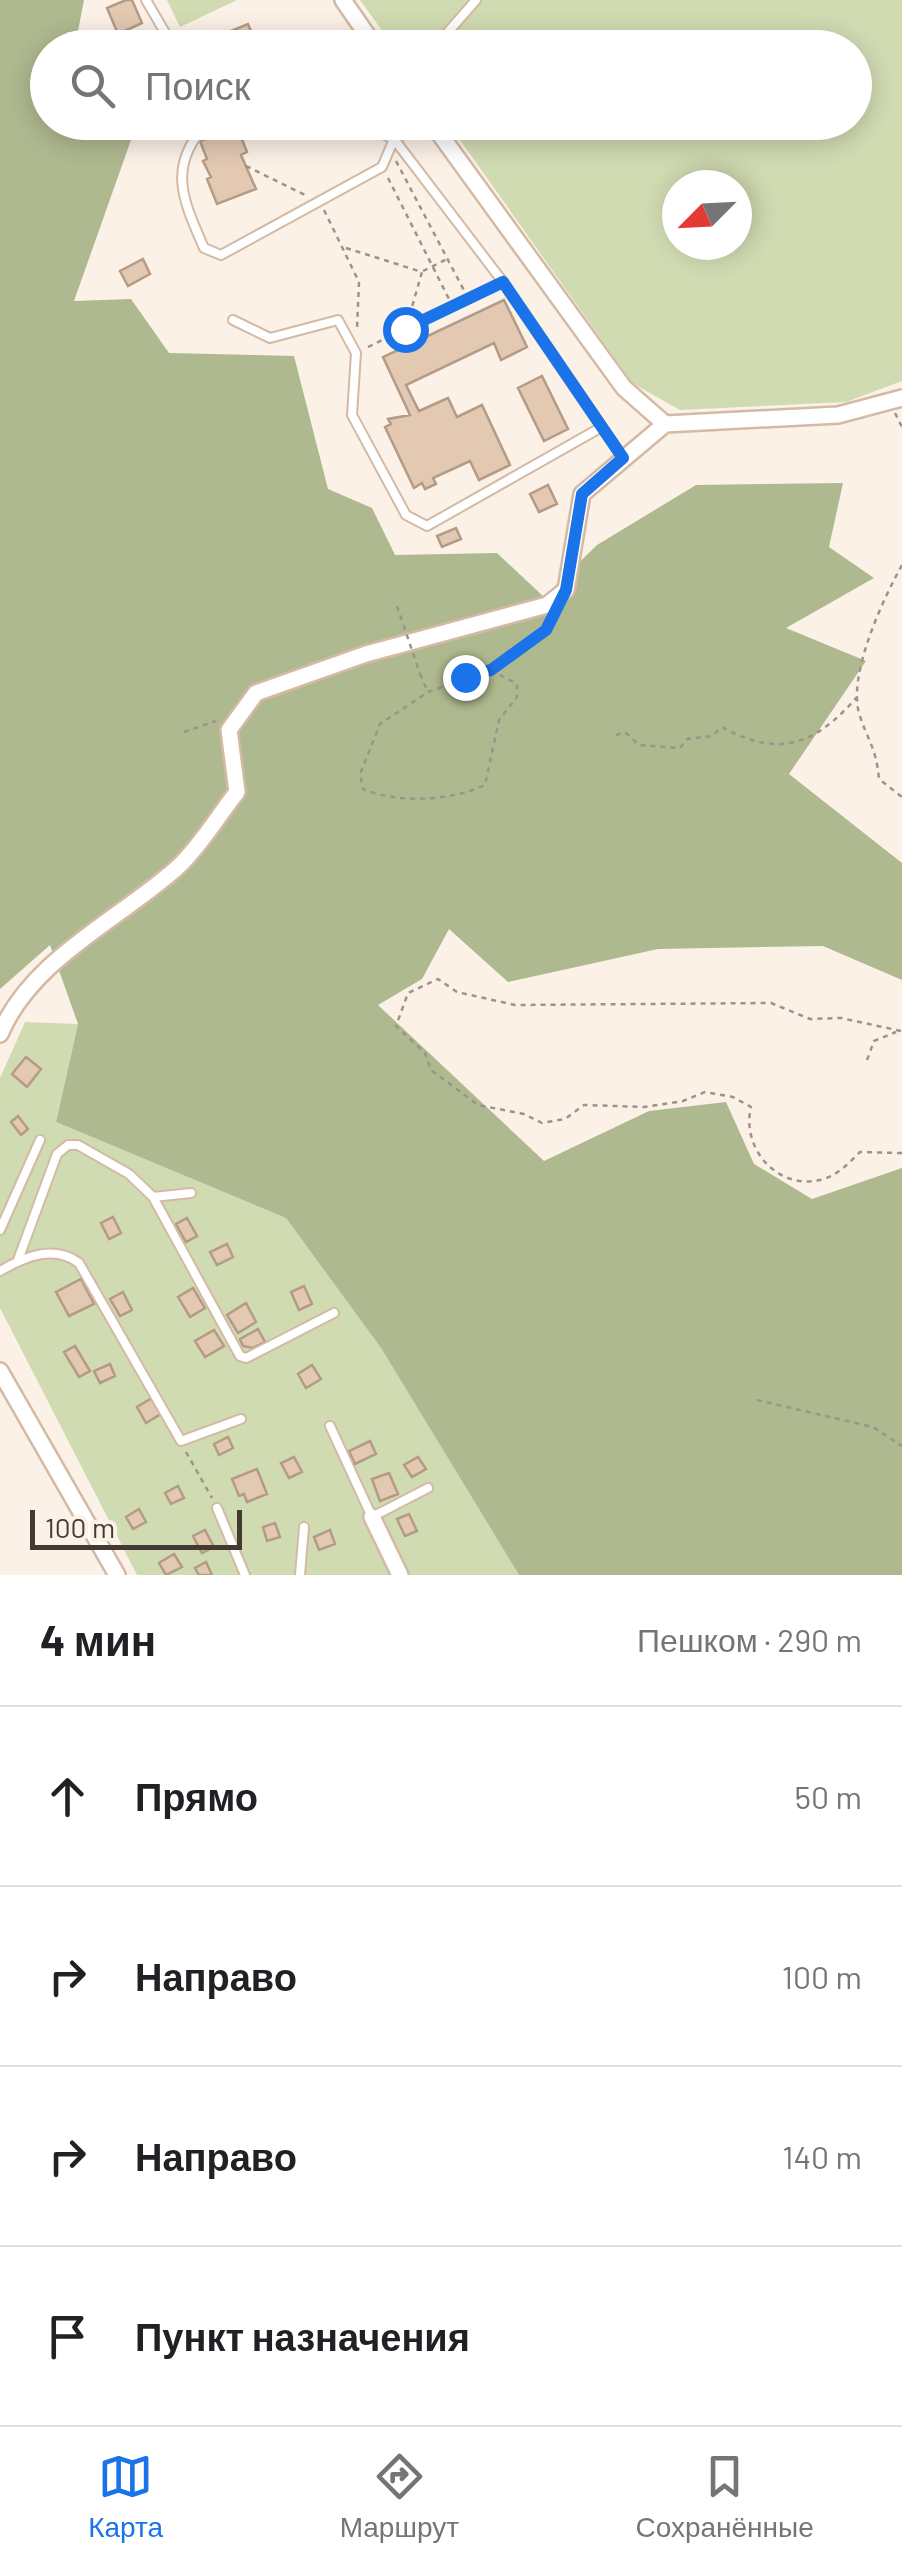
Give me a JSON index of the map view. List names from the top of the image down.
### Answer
{
  "scale_bar": "100 m",
  "north": "bottom left",
  "page": {
    "search": "Поиск",
    "scale": "100 m",
    "heading": ["4 мин", "Пешком · 290 m"],
    "list": [
      ["Прямо", "50 m"],
      ["Направо", "100 m"],
      ["Направо", "140 m"],
      "Пункт назначения"
    ],
    "nav": ["Карта", "Маршрут", "Сохранённые"]
  }
}
